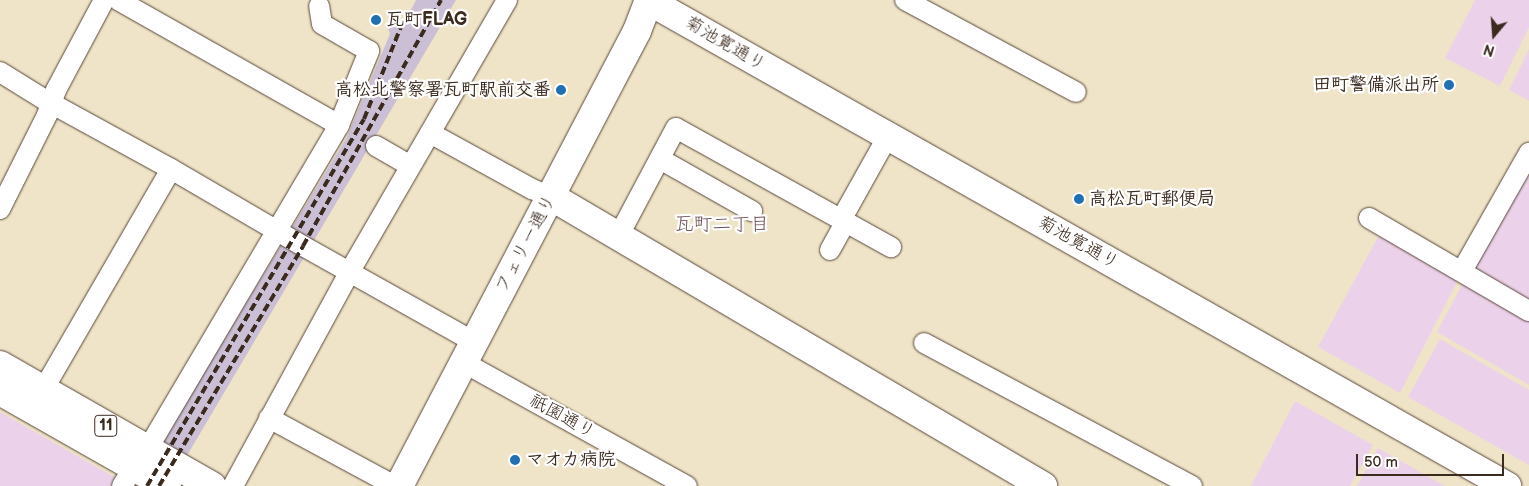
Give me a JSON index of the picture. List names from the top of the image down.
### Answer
{
  "streets": {
    "main road": ["菊池寛通り", "フェリー通り", "11"],
    "street": ["祇園通り"]
  },
  "crossings": [
    ["菊池寛通り", "フェリー通り"],
    ["フェリー通り", "祇園通り"]
  ],
  "districts": ["瓦町二丁目"],
  "places": [
    "瓦町FLAG",
    "田町警備派出所",
    "高松北警察署瓦町駅前交番",
    "高松瓦町郵便局",
    "マオカ病院"
  ],
  "scale_bar": "50 m",
  "north": "bottom"
}
